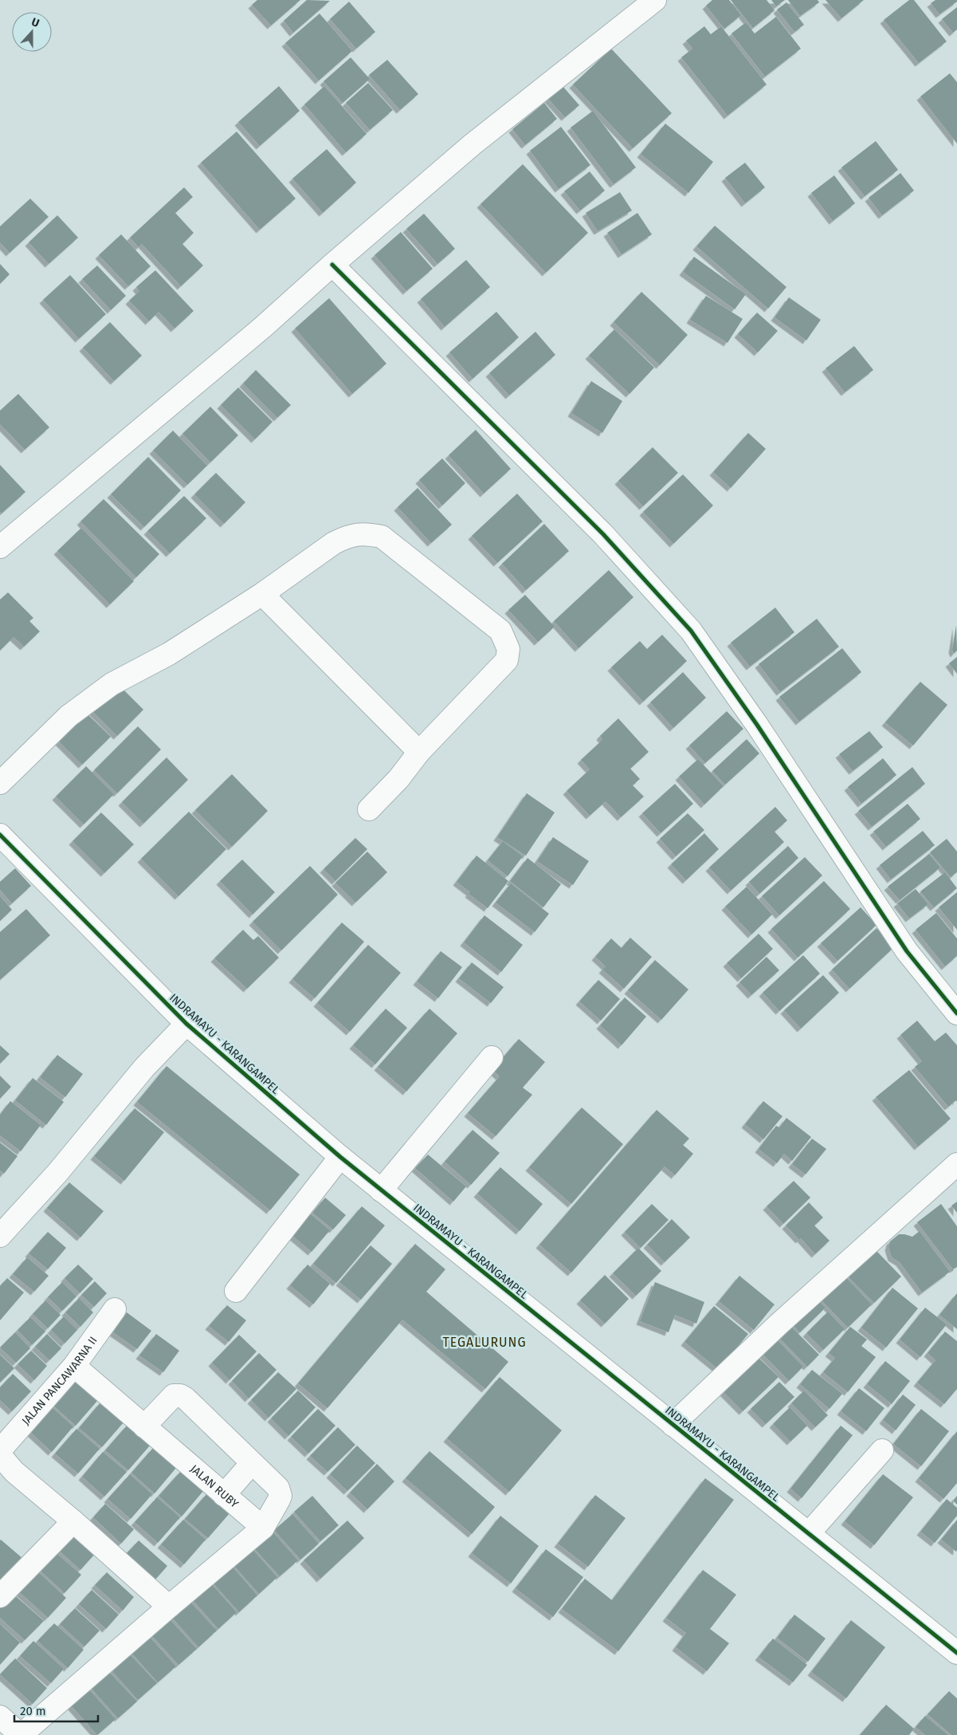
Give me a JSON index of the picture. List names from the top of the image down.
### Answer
{
  "streets": {
    "street": ["INDRAMAYU - KARANGAMPEL", "JALAN PANCAWARNA II", "JALAN RUBY"]
  },
  "crossings": [
    ["JALAN PANCAWARNA II", "JALAN RUBY"]
  ],
  "districts": ["TEGALURUNG"],
  "scale_bar": "20 m",
  "north": "top"
}
